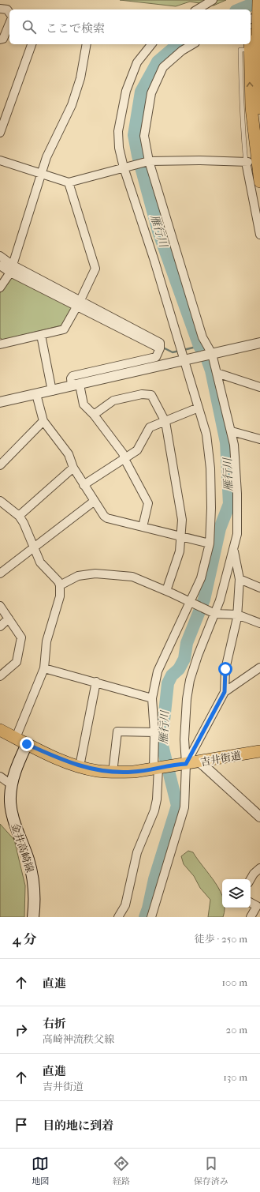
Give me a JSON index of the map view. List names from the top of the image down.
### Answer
{
  "streets": {
    "main road": ["吉井街道", "金井高崎線"]
  },
  "water": ["雁行川"],
  "page": {
    "search": "ここで検索",
    "heading": ["4 分", "徒歩 · 250 m"],
    "list": [
      ["直進", "100 m"],
      ["右折", "高崎神流秩父線", "20 m"],
      ["直進", "吉井街道", "130 m"],
      "目的地に到着"
    ],
    "nav": ["地図", "経路", "保存済み"]
  }
}
